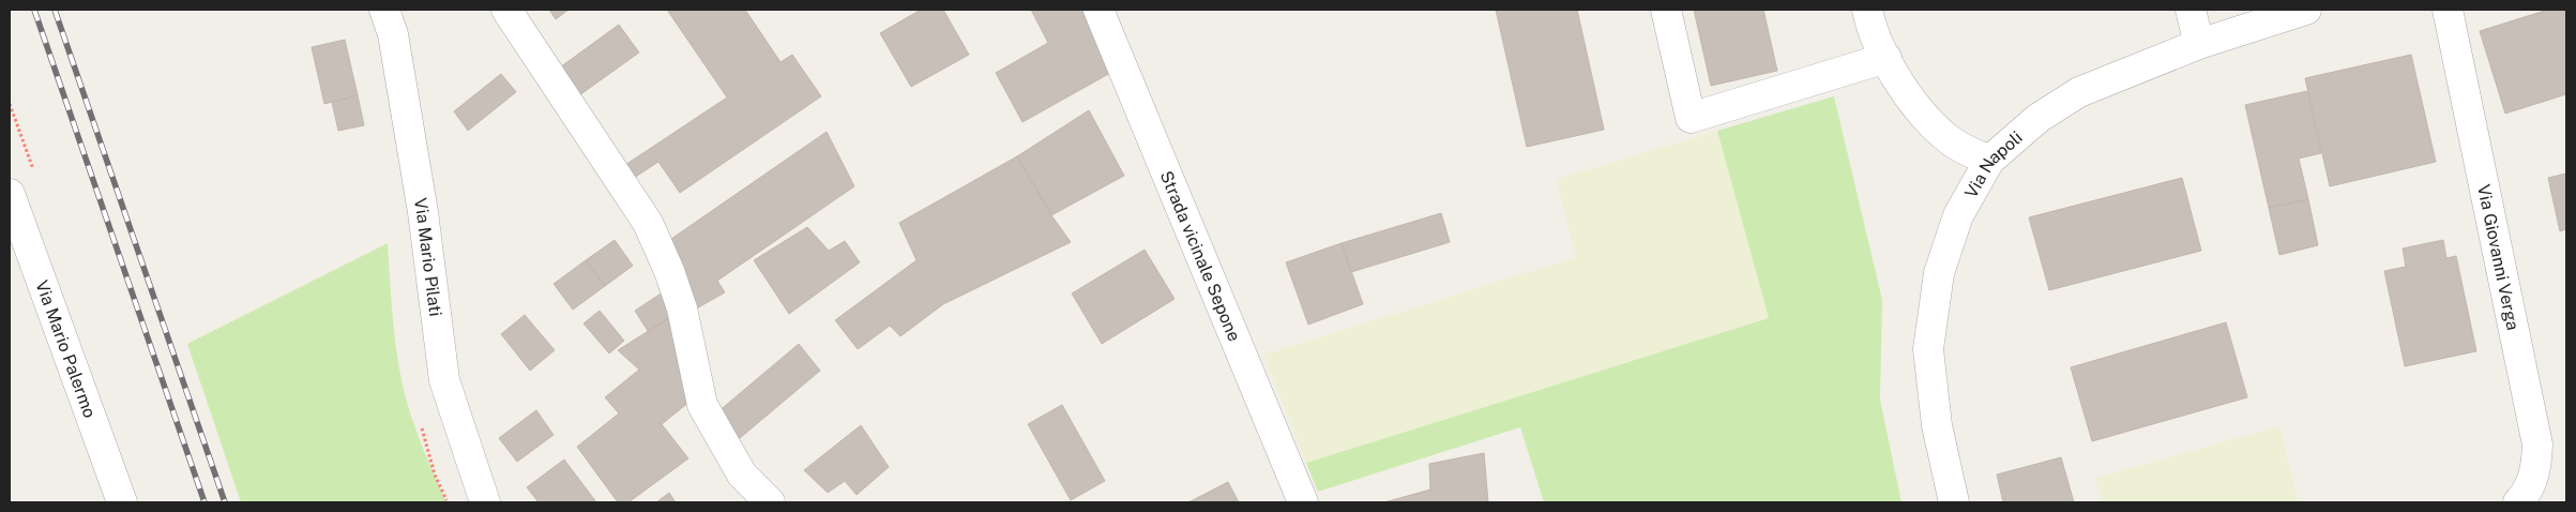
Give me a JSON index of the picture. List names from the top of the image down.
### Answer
{
  "streets": {
    "street": [
      "Via Napoli",
      "Strada vicinale Sepone",
      "Via Mario Pilati",
      "Via Giovanni Verga",
      "Via Mario Palermo"
    ]
  }
}
